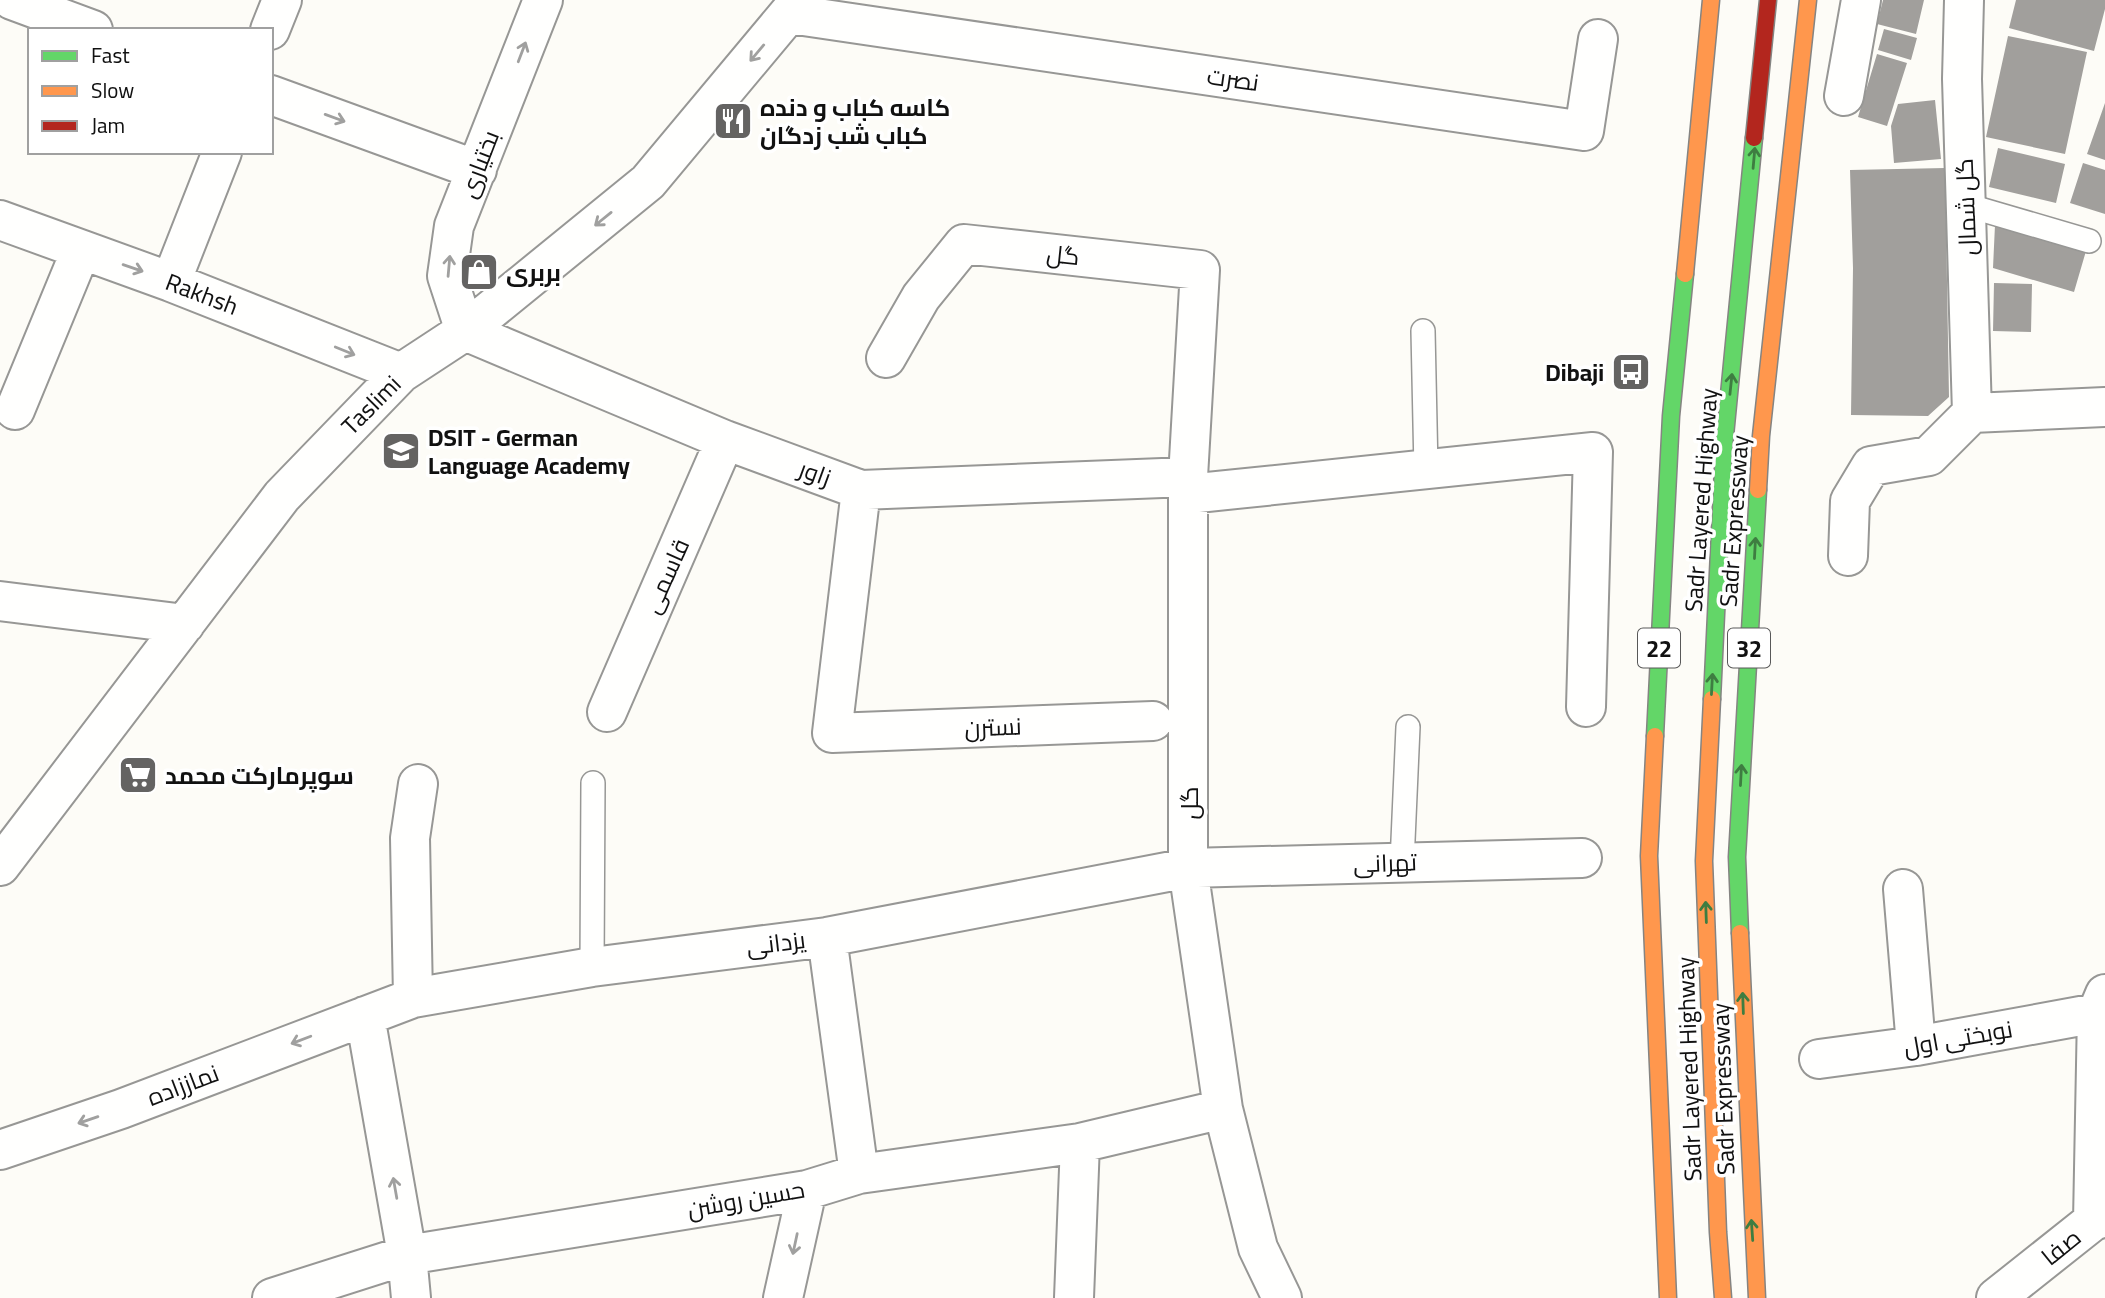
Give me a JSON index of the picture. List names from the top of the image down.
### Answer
{
  "streets": {
    "highway": [
      "Sadr Layered Highway",
      "Sadr Expressway",
      "22",
      "32"
    ],
    "street": [
      "نصرت",
      "بختیاری",
      "گل شمال",
      "گل",
      "Rakhsh",
      "Taslimi",
      "زاور",
      "قاسمی",
      "نسترن",
      "تهرانی",
      "یزدانی",
      "نوبختی اول",
      "نماززاده",
      "حسین روشن",
      "صفا"
    ]
  },
  "crossings": [
    ["نصرت", "Taslimi"],
    ["بختیاری", "Taslimi"],
    ["بختیاری", "زاور"],
    ["گل", "زاور"],
    ["گل", "تهرانی"],
    ["گل", "یزدانی"],
    ["گل", "حسین روشن"],
    ["Rakhsh", "Taslimi"],
    ["Taslimi", "زاور"],
    ["زاور", "قاسمی"],
    ["زاور", "نسترن"],
    ["تهرانی", "یزدانی"],
    ["یزدانی", "نماززاده"],
    ["نوبختی اول", "صفا"]
  ],
  "one_way": ["Taslimi", "نماززاده"],
  "places": {
    "restaurant": ["کاسه کباب و دنده کباب شب زدگان"],
    "shop": ["بربری"],
    "bus stop": ["Dibaji"],
    "school or university": ["DSIT - German Language Academy"],
    "supermarket": ["سوپرمارکت محمد"]
  },
  "legend": ["Fast", "Slow", "Jam"]
}
